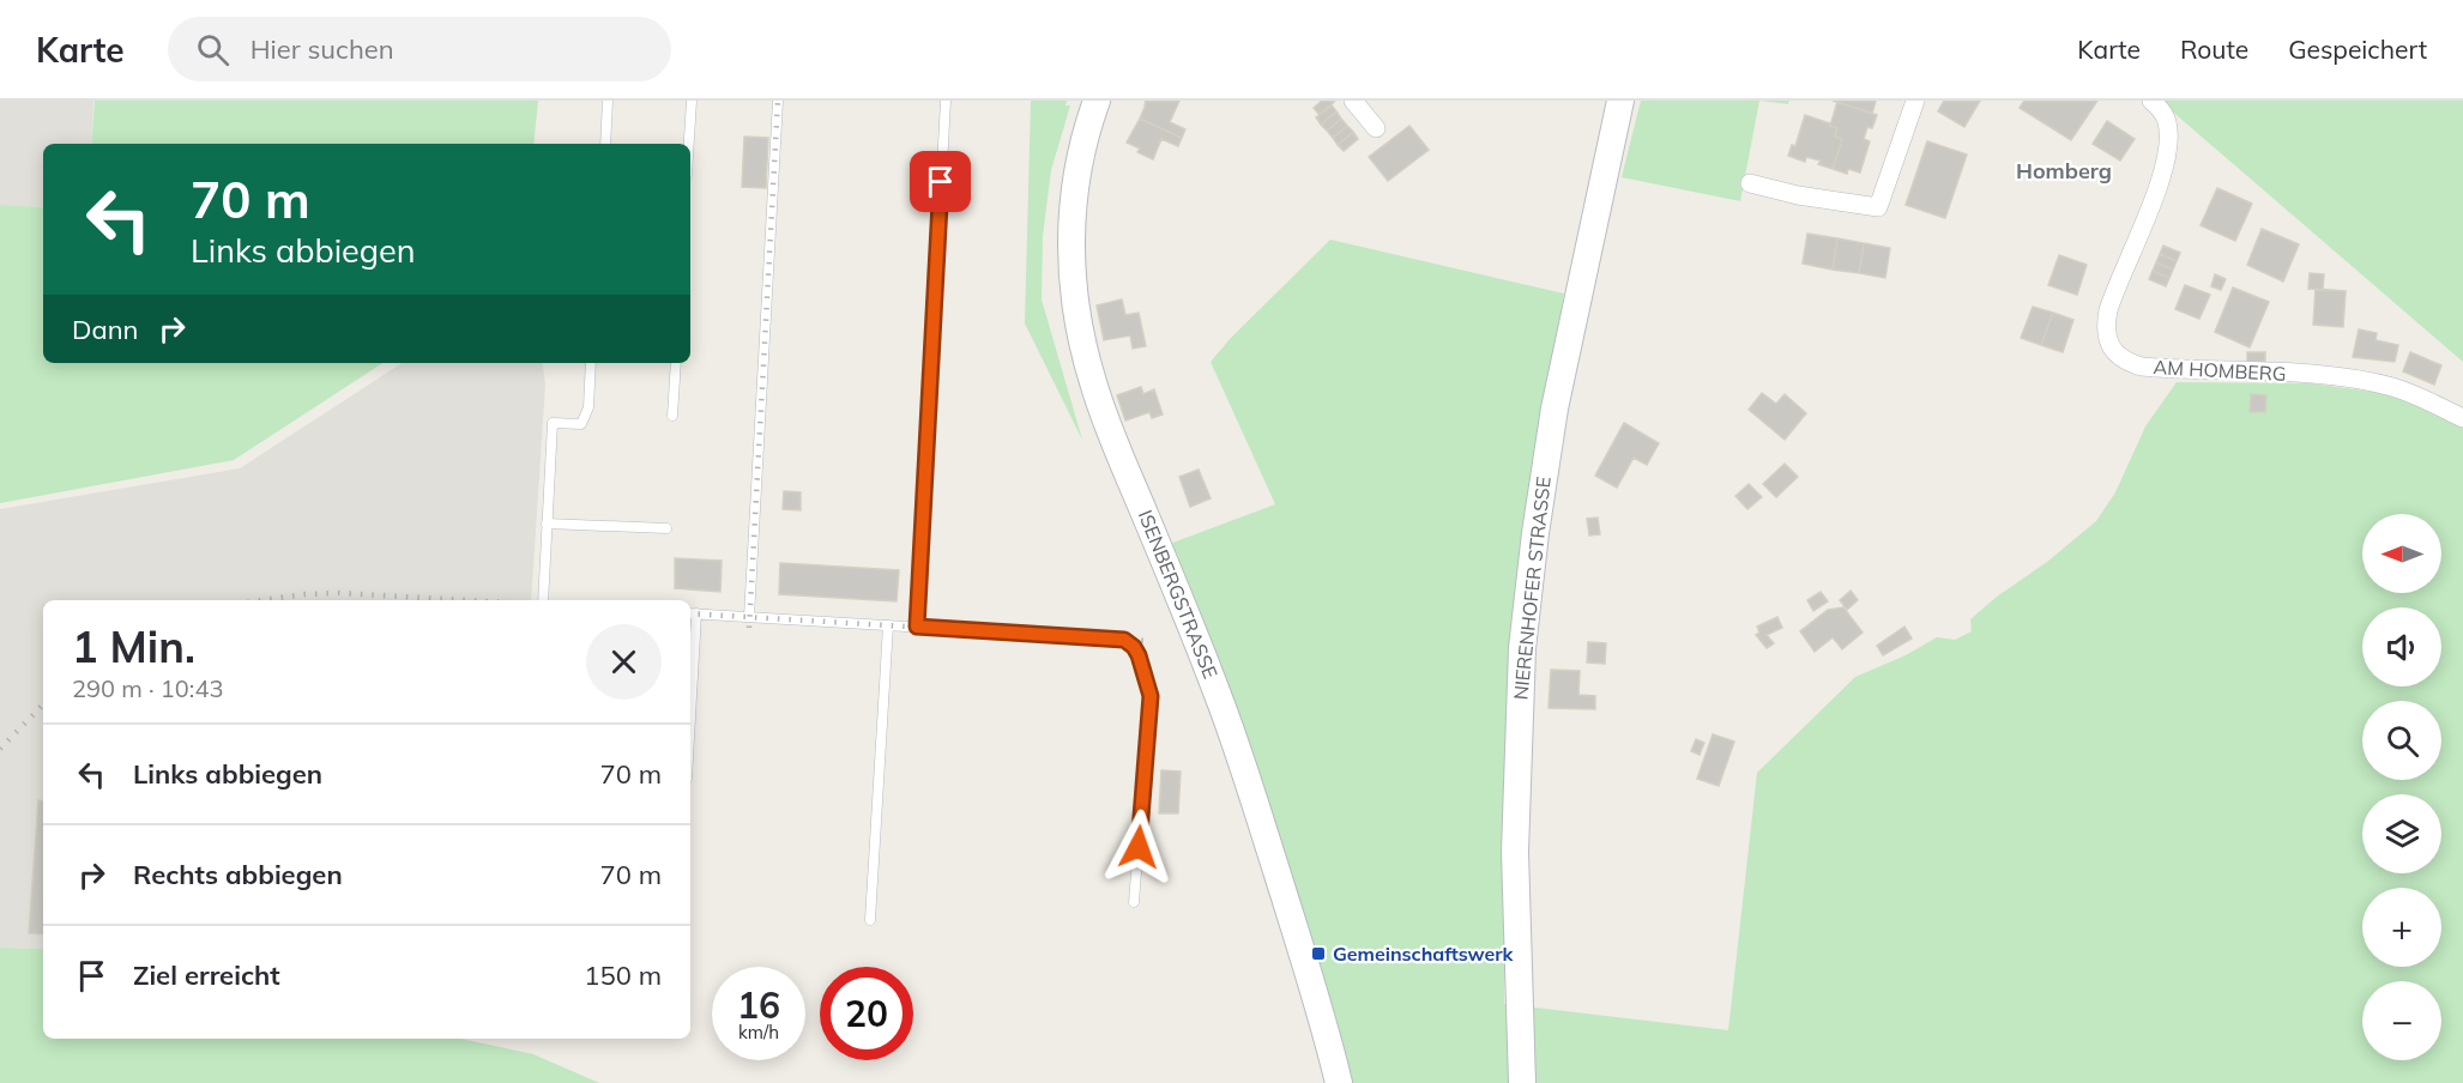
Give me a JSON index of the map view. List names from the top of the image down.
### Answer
{
  "streets": {
    "main road": ["NIERENHOFER STRASSE", "ISENBERGSTRASSE"],
    "street": ["AM HOMBERG"]
  },
  "districts": ["Homberg"],
  "places": {
    "transit": ["Gemeinschaftswerk"]
  },
  "north": "left",
  "page": {
    "header": "Karte",
    "search": "Hier suchen",
    "nav": ["Karte", "Route", "Gespeichert"],
    "turn": ["70 m", "Links abbiegen"],
    "then": "Dann",
    "map_buttons": ["+", "−"],
    "heading": ["1 Min.", "290 m · 10:43"],
    "list": [
      {
        "name": "Links abbiegen",
        "value": "70 m"
      },
      {
        "name": "Rechts abbiegen",
        "value": "70 m"
      },
      {
        "name": "Ziel erreicht",
        "value": "150 m"
      }
    ],
    "speed": "16 km/h",
    "limit": "20"
  }
}
